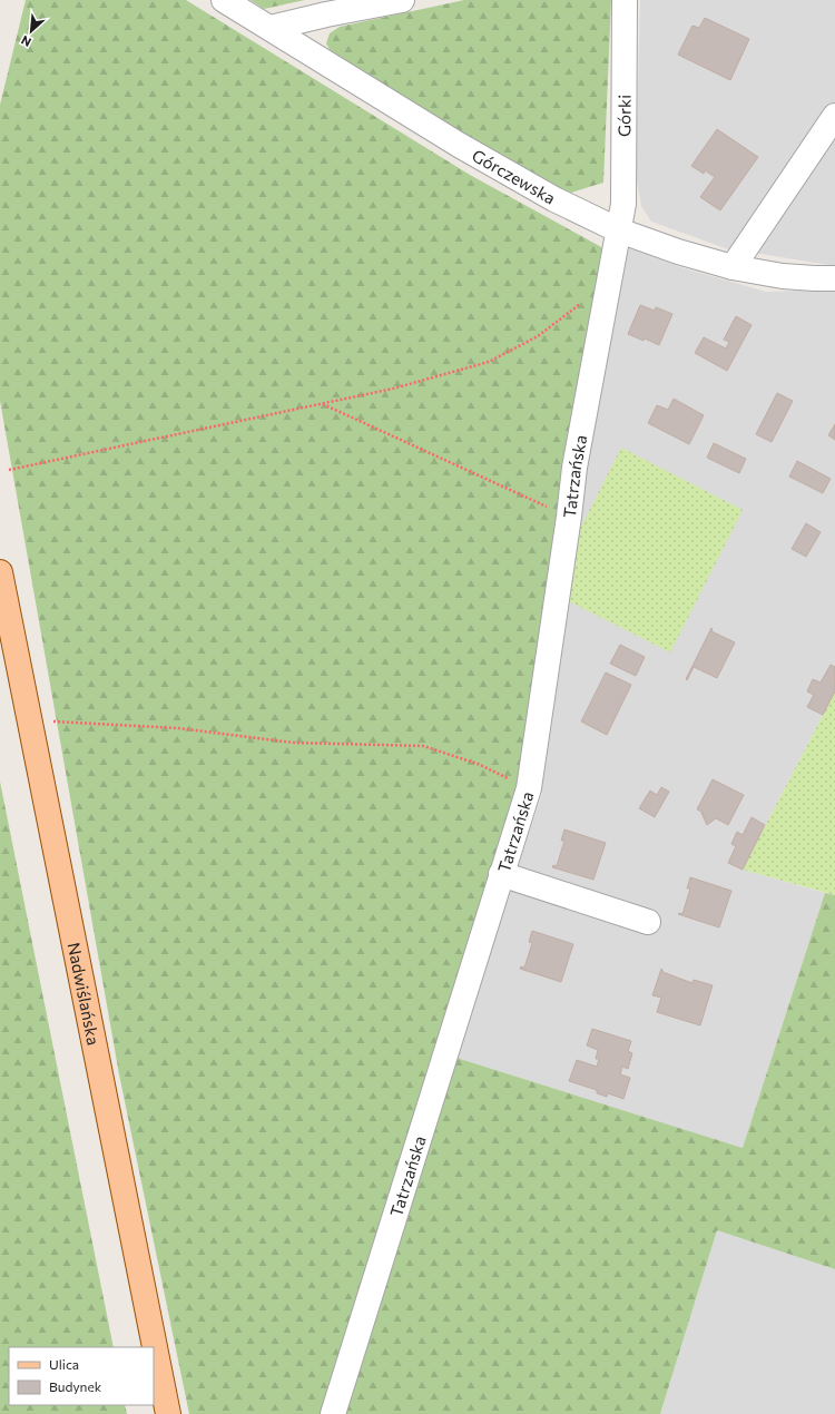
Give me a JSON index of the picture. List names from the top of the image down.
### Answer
{
  "streets": {
    "main road": ["Nadwiślańska"],
    "street": ["Górki", "Górczewska", "Tatrzańska"]
  },
  "crossings": [
    ["Górki", "Górczewska"],
    ["Górki", "Tatrzańska"],
    ["Górczewska", "Tatrzańska"]
  ],
  "legend": ["Ulica", "Budynek"],
  "north": "bottom left"
}
